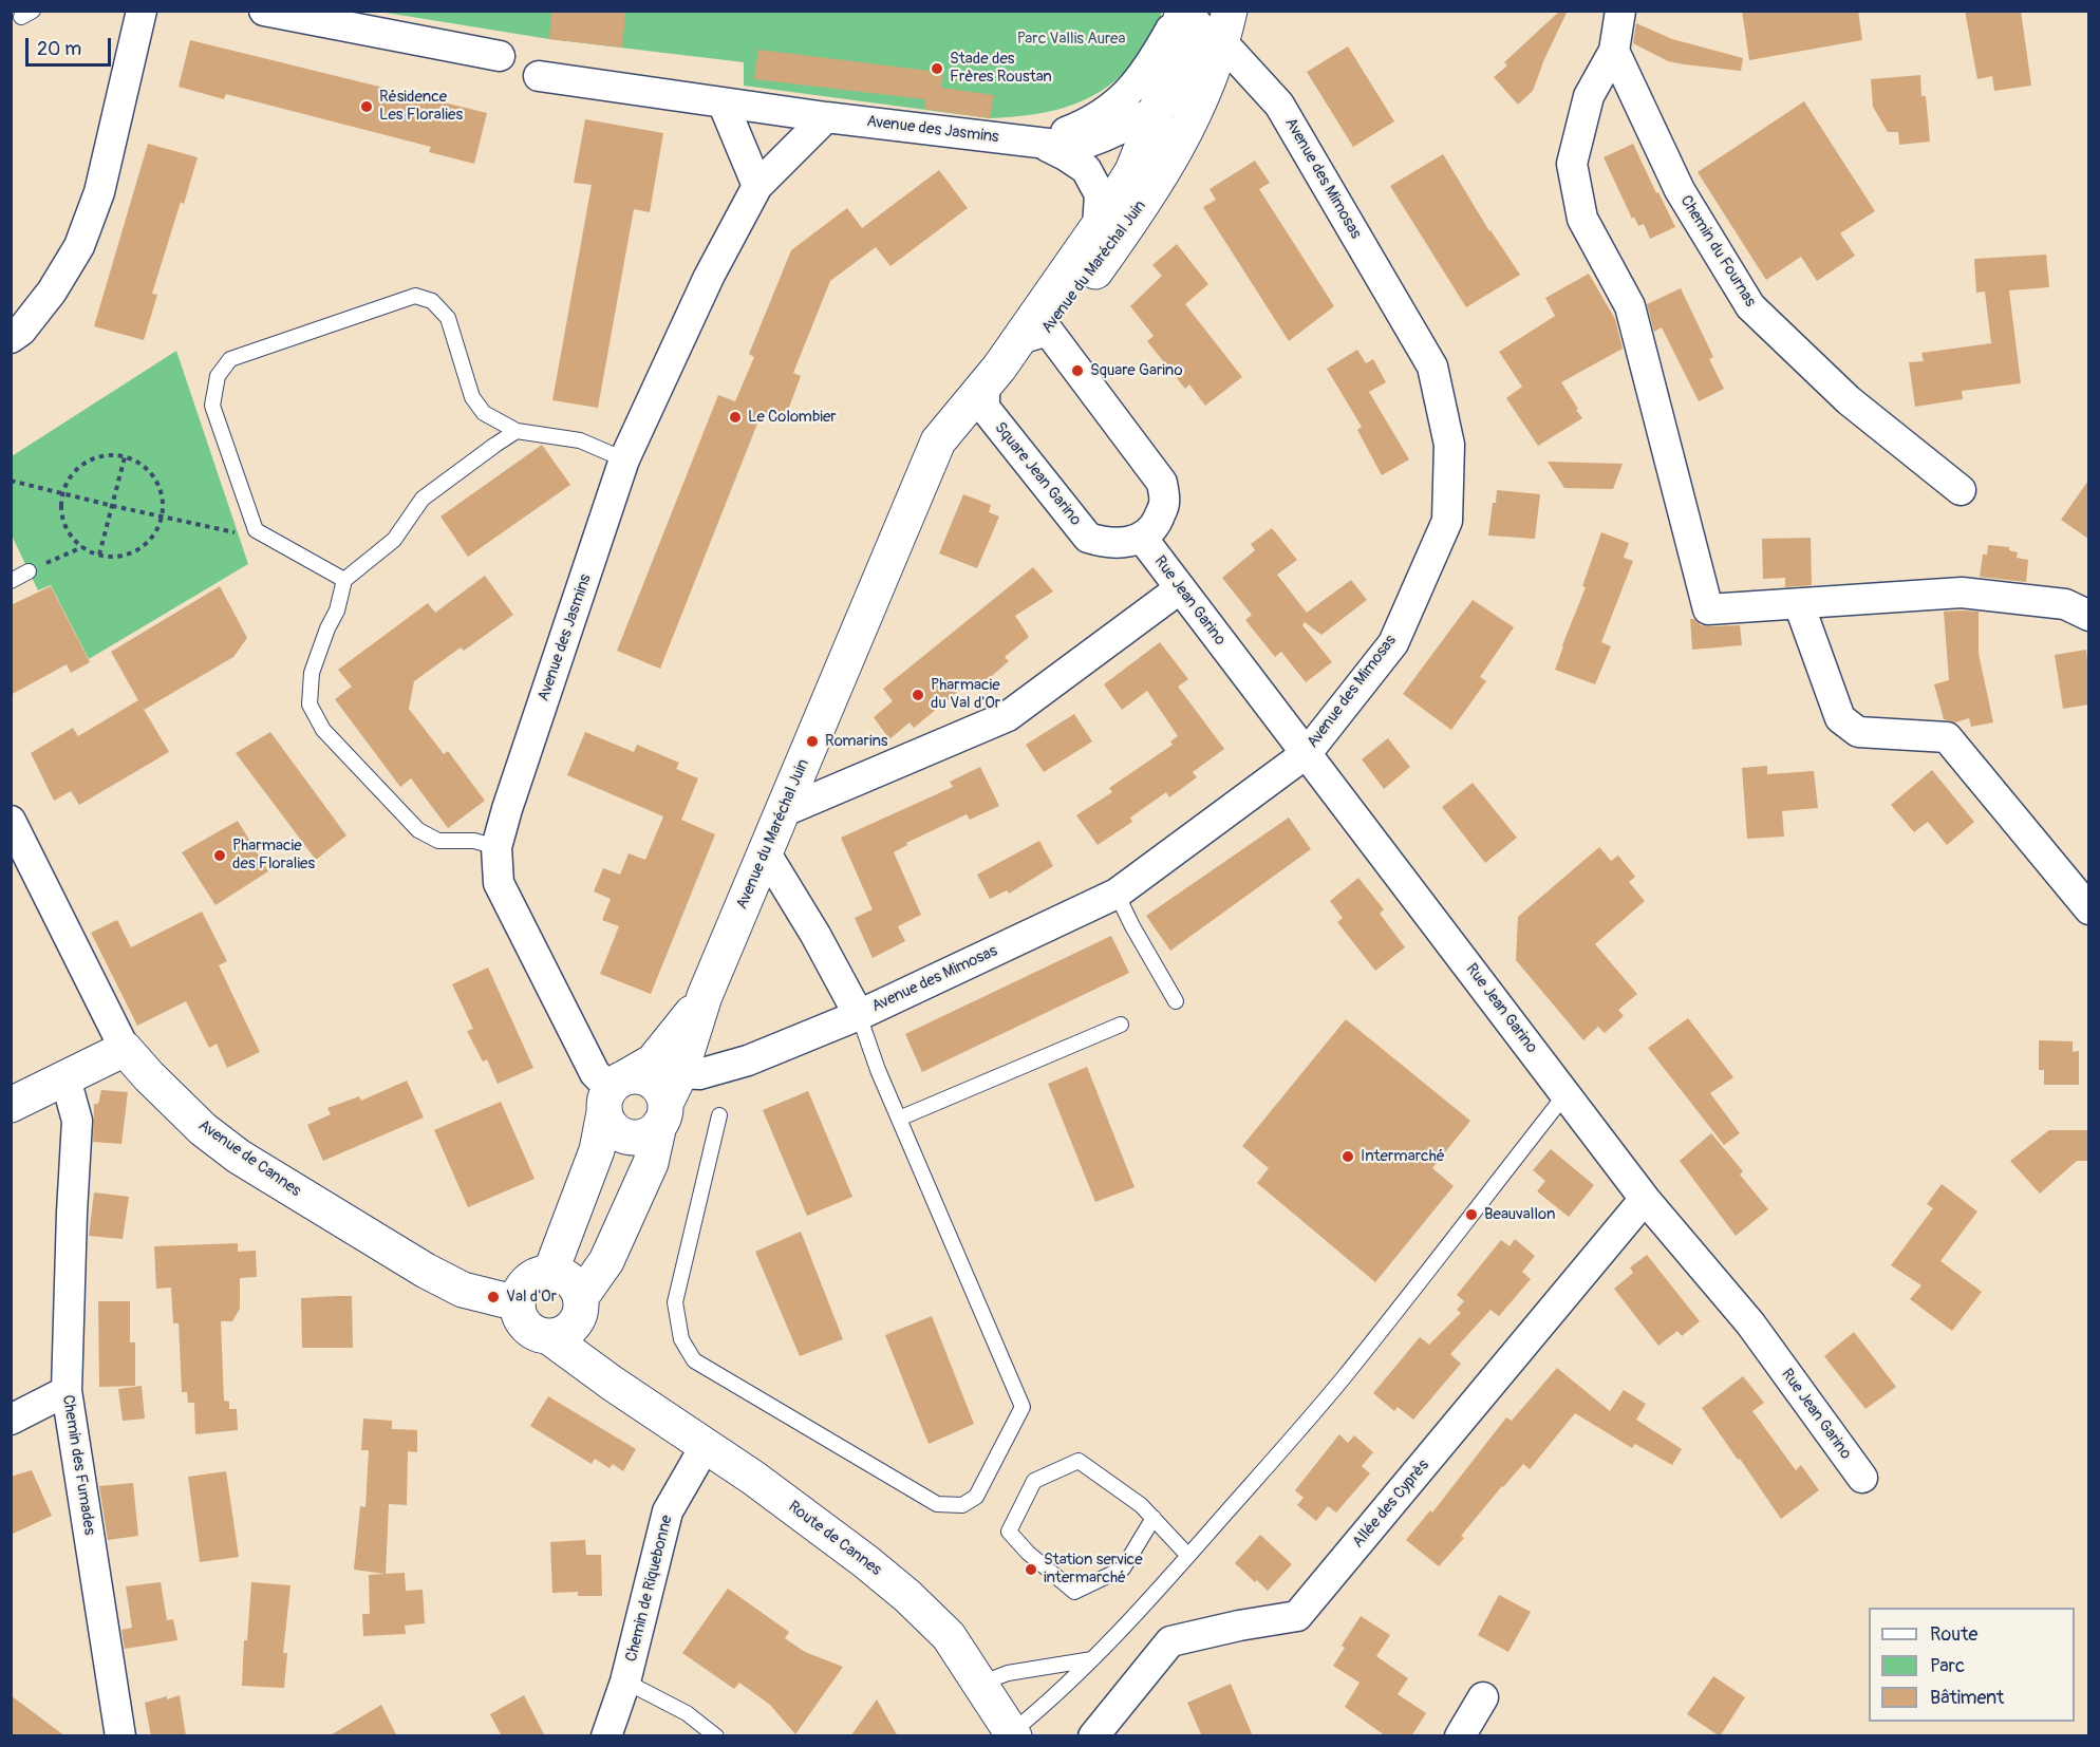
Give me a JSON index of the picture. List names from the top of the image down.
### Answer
{
  "streets": {
    "main road": ["Avenue du Maréchal Juin", "Avenue de Cannes", "Route de Cannes"],
    "street": [
      "Avenue des Jasmins",
      "Avenue des Mimosas",
      "Chemin du Fournas",
      "Square Jean Garino",
      "Rue Jean Garino",
      "Chemin des Fumades",
      "Allée des Cyprès",
      "Chemin de Riquebonne"
    ]
  },
  "crossings": [
    ["Avenue des Jasmins", "Avenue du Maréchal Juin"],
    ["Avenue des Mimosas", "Avenue du Maréchal Juin"],
    ["Avenue des Mimosas", "Rue Jean Garino"],
    ["Avenue du Maréchal Juin", "Square Jean Garino"],
    ["Avenue du Maréchal Juin", "Avenue de Cannes"],
    ["Avenue du Maréchal Juin", "Route de Cannes"],
    ["Square Jean Garino", "Rue Jean Garino"],
    ["Rue Jean Garino", "Allée des Cyprès"],
    ["Avenue de Cannes", "Route de Cannes"],
    ["Route de Cannes", "Chemin de Riquebonne"]
  ],
  "parks": ["Parc Vallis Aurea"],
  "places": [
    "Stade des Frères Roustan",
    "Résidence Les Floralies",
    "Square Garino",
    "Le Colombier",
    "Pharmacie du Val d'Or",
    "Romarins",
    "Pharmacie des Floralies",
    "Intermarché",
    "Beauvallon",
    "Val d'Or",
    "Station service intermarché"
  ],
  "legend": ["Route", "Parc", "Bâtiment"],
  "scale_bar": "20 m"
}
